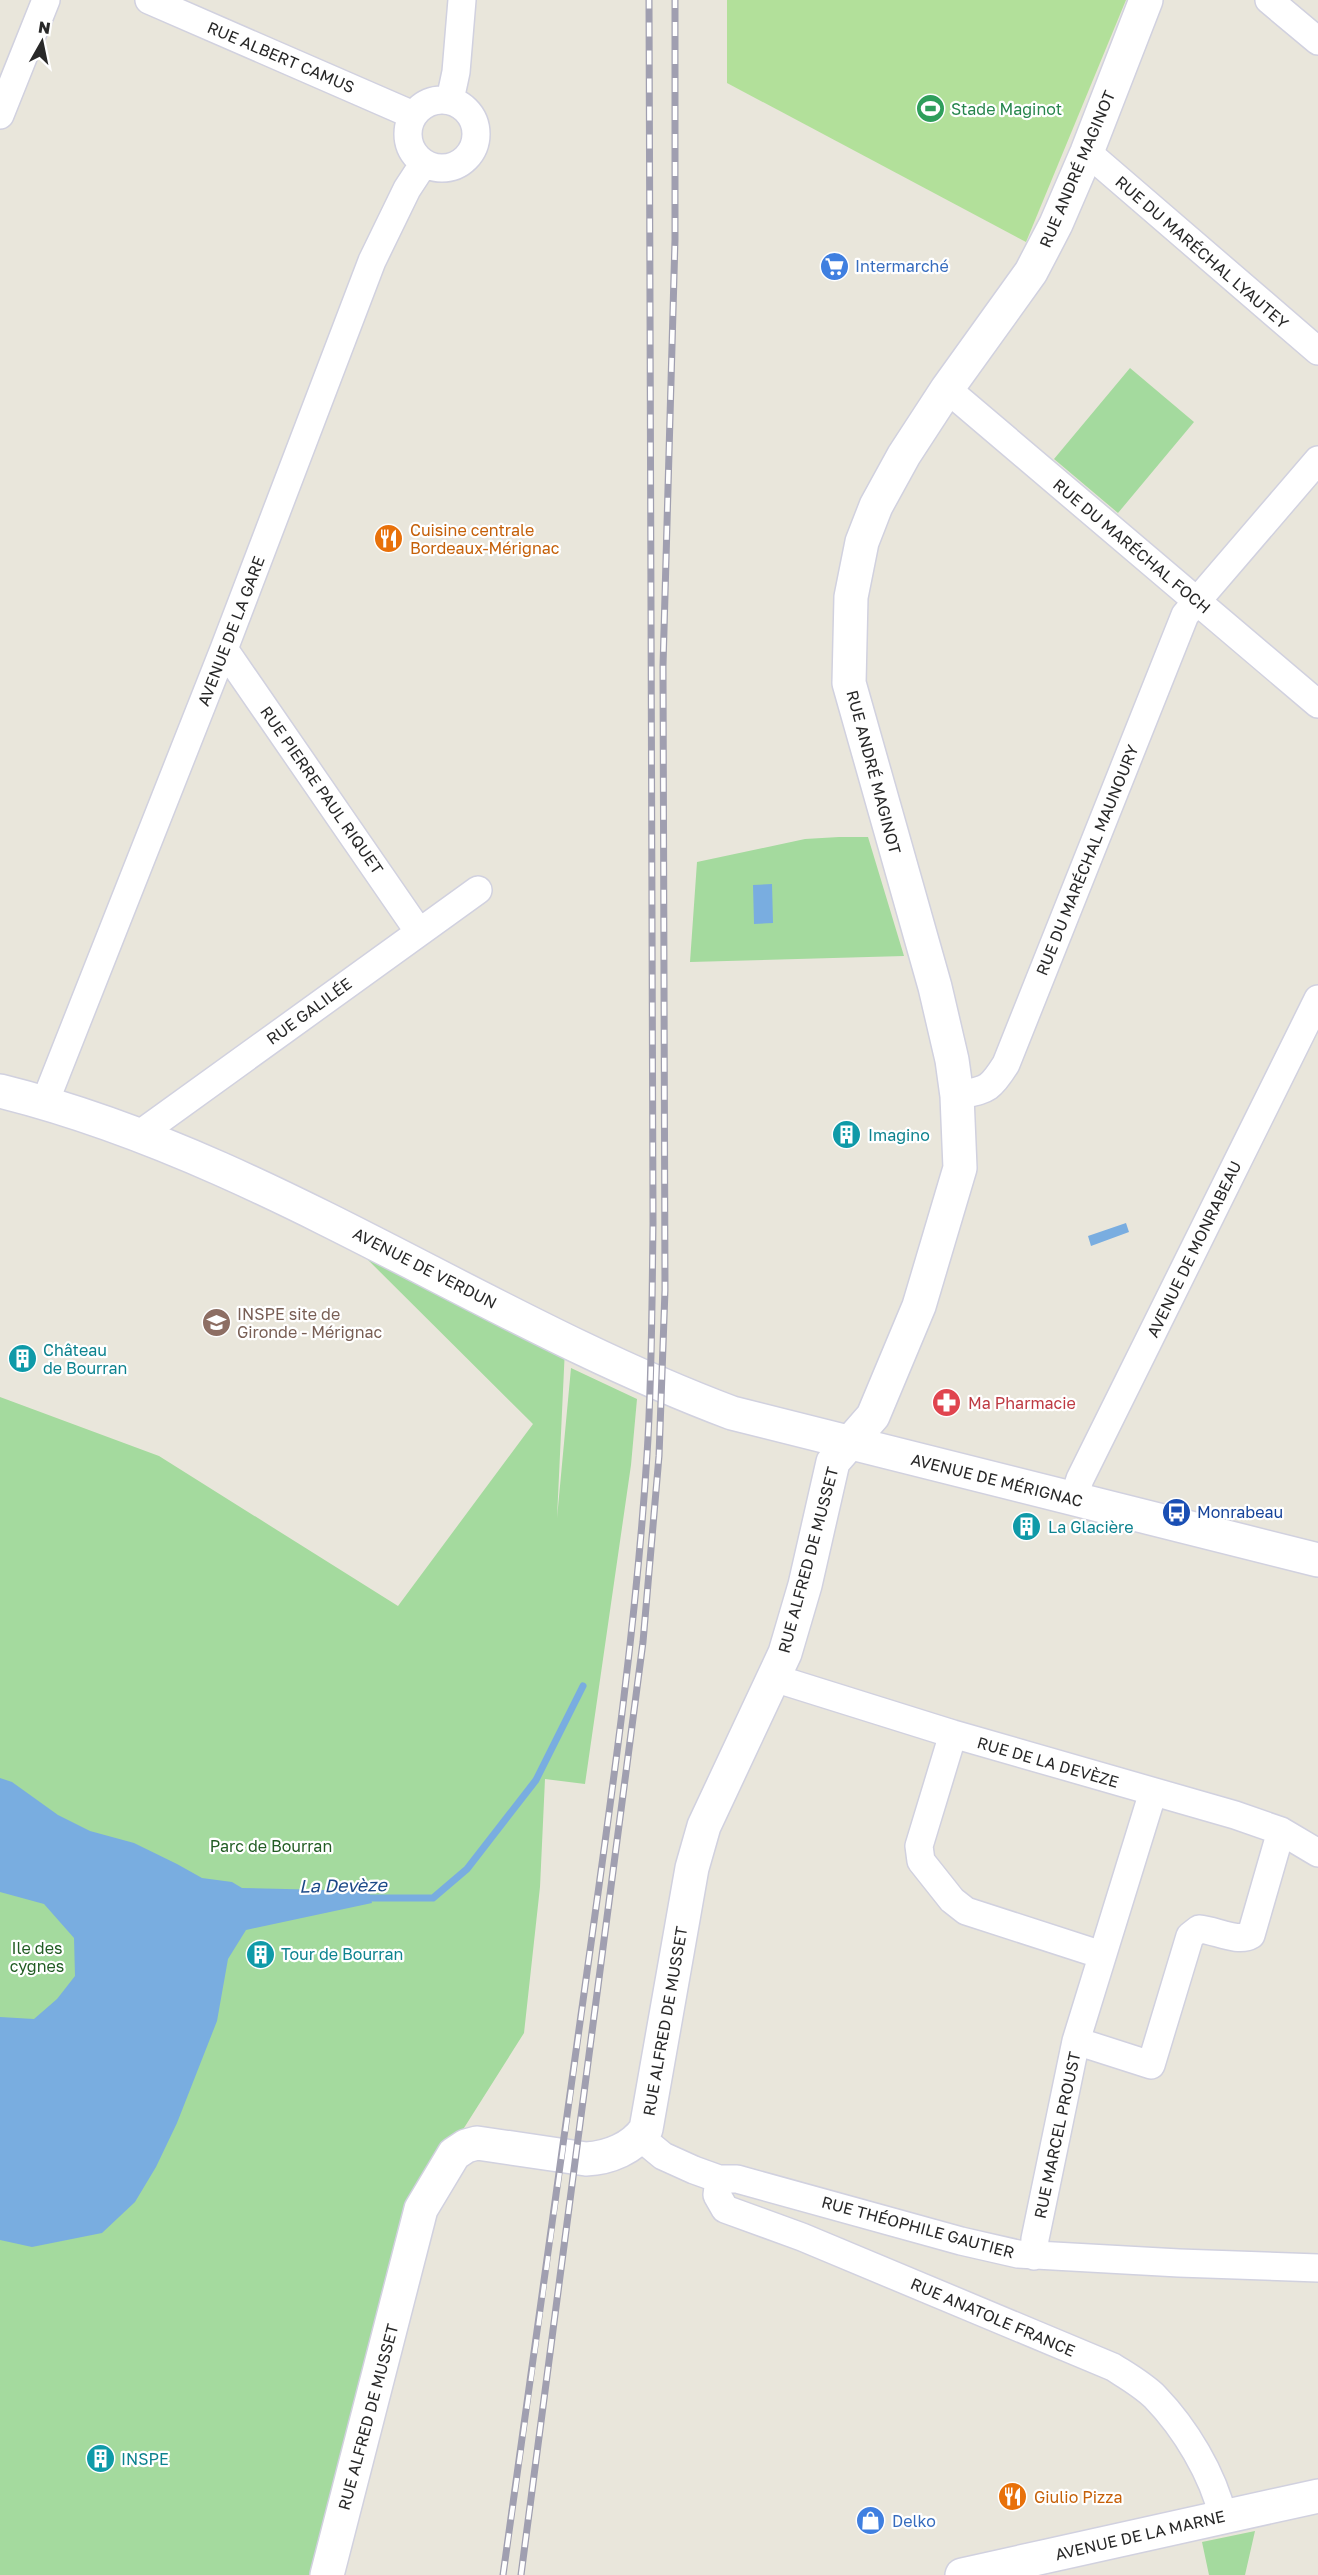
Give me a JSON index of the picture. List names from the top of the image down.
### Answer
{
  "streets": {
    "street": [
      "RUE ALBERT CAMUS",
      "RUE ANDRÉ MAGINOT",
      "RUE DU MARÉCHAL LYAUTEY",
      "RUE DU MARÉCHAL FOCH",
      "AVENUE DE LA GARE",
      "RUE PIERRE PAUL RIQUET",
      "RUE DU MARÉCHAL MAUNOURY",
      "RUE GALILÉE",
      "AVENUE DE MONRABEAU",
      "AVENUE DE VERDUN",
      "AVENUE DE MÉRIGNAC",
      "RUE ALFRED DE MUSSET",
      "RUE DE LA DEVÈZE",
      "RUE MARCEL PROUST",
      "RUE THÉOPHILE GAUTIER",
      "RUE ANATOLE FRANCE",
      "AVENUE DE LA MARNE"
    ]
  },
  "crossings": [
    ["RUE ALBERT CAMUS", "AVENUE DE LA GARE"],
    ["RUE ANDRÉ MAGINOT", "RUE DU MARÉCHAL LYAUTEY"],
    ["RUE ANDRÉ MAGINOT", "RUE DU MARÉCHAL FOCH"],
    ["RUE ANDRÉ MAGINOT", "RUE DU MARÉCHAL MAUNOURY"],
    ["RUE ANDRÉ MAGINOT", "AVENUE DE VERDUN"],
    ["RUE ANDRÉ MAGINOT", "AVENUE DE MÉRIGNAC"],
    ["RUE ANDRÉ MAGINOT", "RUE ALFRED DE MUSSET"],
    ["RUE DU MARÉCHAL FOCH", "RUE DU MARÉCHAL MAUNOURY"],
    ["AVENUE DE LA GARE", "RUE PIERRE PAUL RIQUET"],
    ["AVENUE DE LA GARE", "AVENUE DE VERDUN"],
    ["RUE PIERRE PAUL RIQUET", "RUE GALILÉE"],
    ["RUE GALILÉE", "AVENUE DE VERDUN"],
    ["AVENUE DE MONRABEAU", "AVENUE DE MÉRIGNAC"],
    ["AVENUE DE VERDUN", "AVENUE DE MÉRIGNAC"],
    ["AVENUE DE VERDUN", "RUE ALFRED DE MUSSET"],
    ["AVENUE DE MÉRIGNAC", "RUE ALFRED DE MUSSET"],
    ["RUE ALFRED DE MUSSET", "RUE DE LA DEVÈZE"],
    ["RUE ALFRED DE MUSSET", "RUE THÉOPHILE GAUTIER"],
    ["RUE DE LA DEVÈZE", "RUE MARCEL PROUST"],
    ["RUE MARCEL PROUST", "RUE THÉOPHILE GAUTIER"],
    ["RUE THÉOPHILE GAUTIER", "RUE ANATOLE FRANCE"],
    ["RUE ANATOLE FRANCE", "AVENUE DE LA MARNE"]
  ],
  "water": ["La Devèze"],
  "parks": ["Parc de Bourran", "Ile des cygnes"],
  "places": {
    "sports": ["Stade Maginot"],
    "supermarket": ["Intermarché"],
    "restaurant": ["Cuisine centrale Bordeaux-Mérignac", "Giulio Pizza"],
    "building": [
      "Imagino",
      "Château de Bourran",
      "La Glacière",
      "Tour de Bourran",
      "INSPE"
    ],
    "school or university": ["INSPE site de Gironde - Mérignac"],
    "pharmacy": ["Ma Pharmacie"],
    "bus stop": ["Monrabeau"],
    "shop": ["Delko"]
  },
  "north": "top"
}
